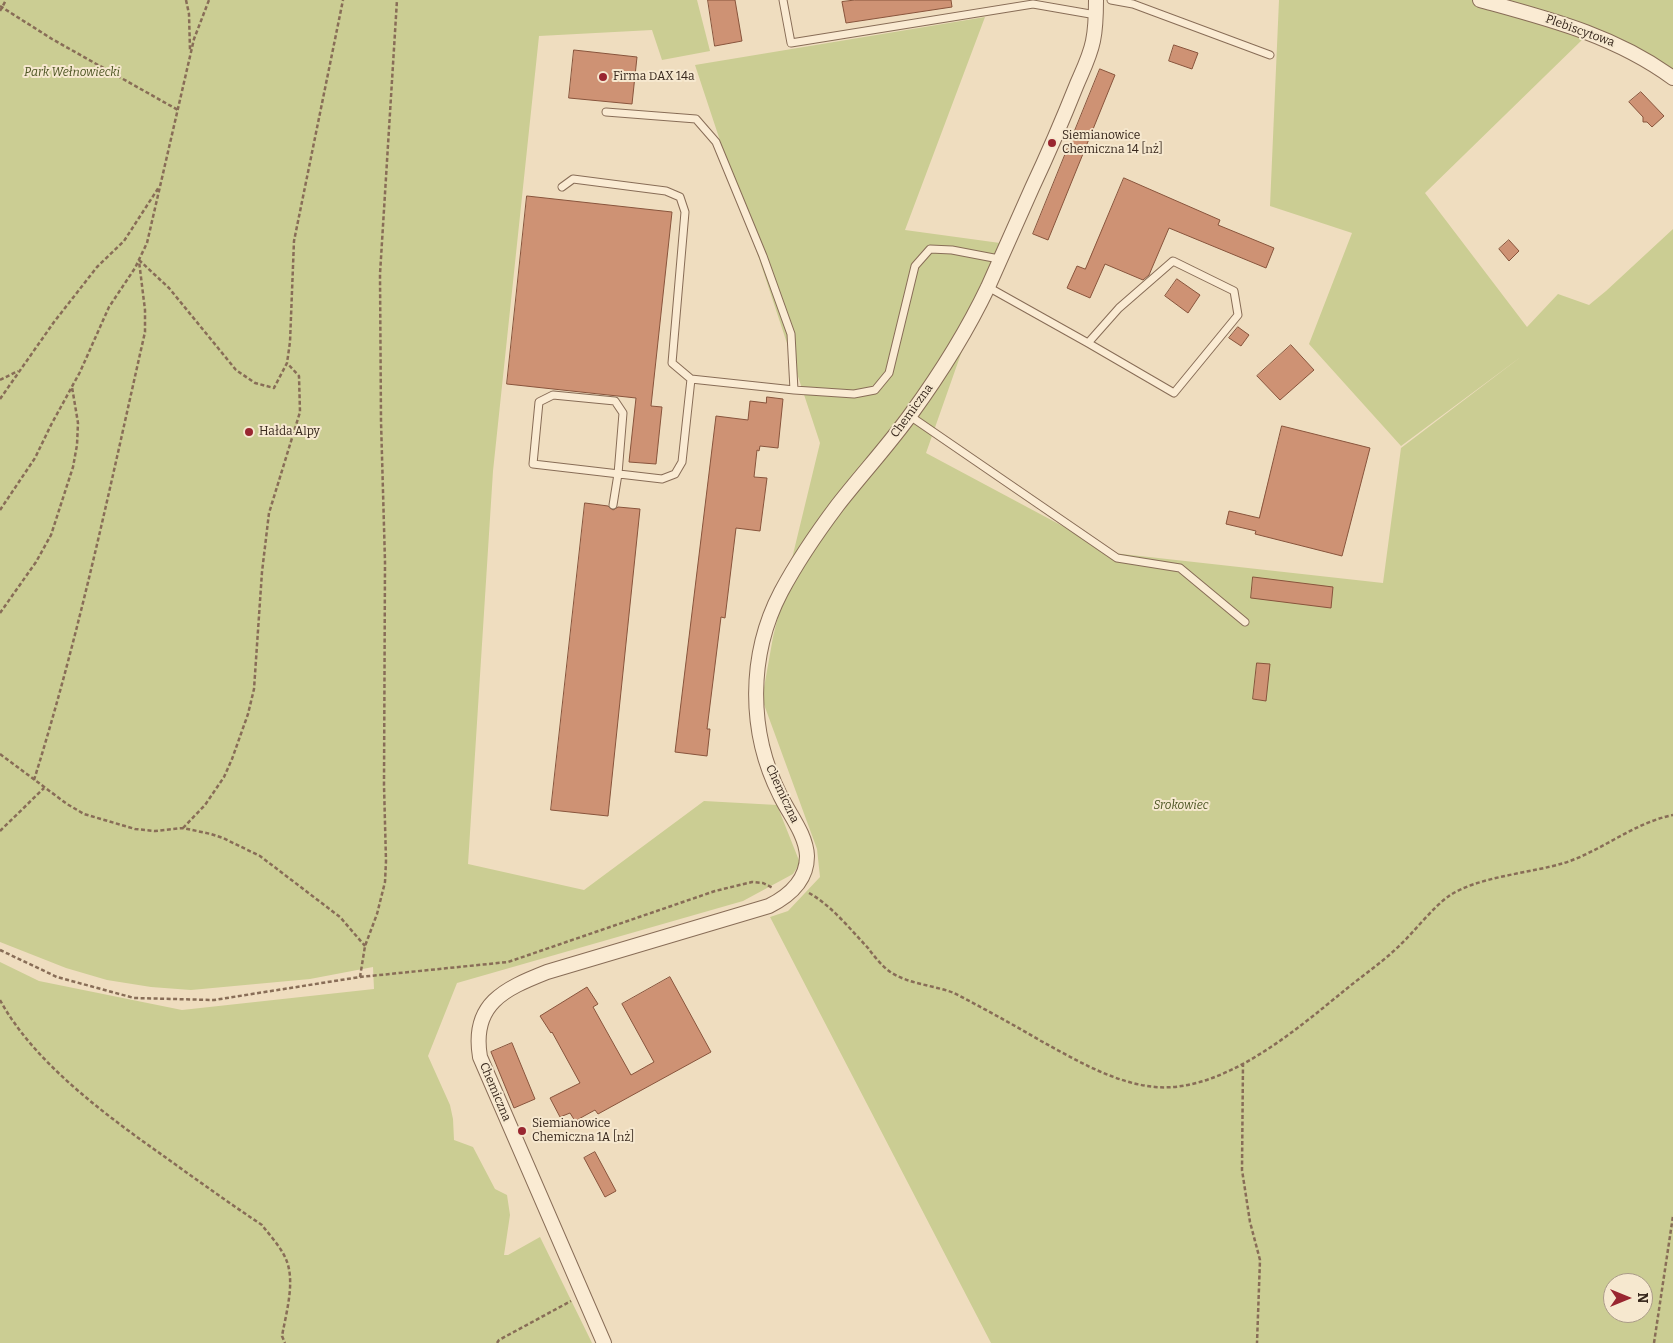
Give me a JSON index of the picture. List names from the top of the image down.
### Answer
{
  "streets": {
    "street": ["Plebiscytowa", "Chemiczna"]
  },
  "parks": ["Park Wełnowiecki", "Srokowiec"],
  "places": [
    "Firma DAX 14a",
    "Siemianowice Chemiczna 14 [nż]",
    "Hałda Alpy",
    "Siemianowice Chemiczna 1A [nż]"
  ],
  "north": "right"
}
